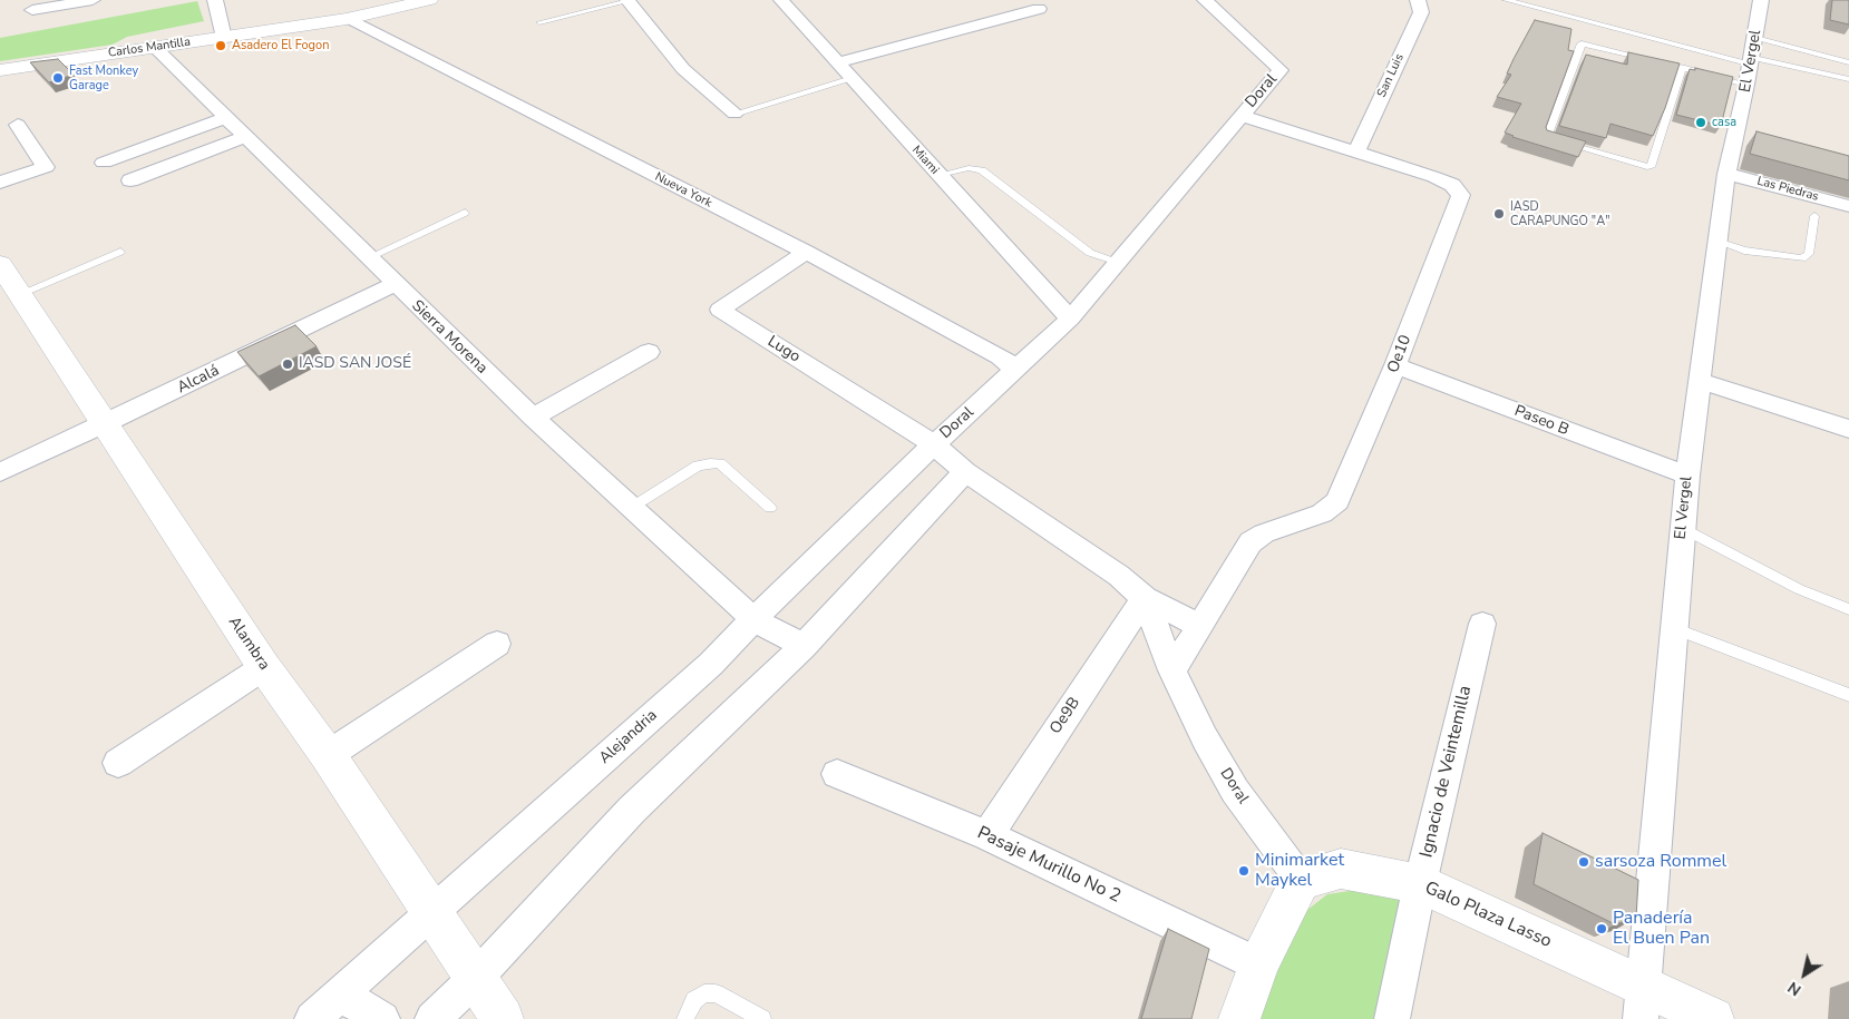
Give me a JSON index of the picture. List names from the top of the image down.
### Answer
{
  "streets": {
    "street": [
      "Carlos Mantilla",
      "El Vergel",
      "San Luis",
      "Doral",
      "Miami",
      "Las Piedras",
      "Nueva York",
      "Sierra Morena",
      "Lugo",
      "Oe10",
      "Alcalá",
      "Paseo B",
      "Alambra",
      "Oe9B",
      "Alejandria",
      "Ignacio de Veintemilla",
      "Pasaje Murillo No 2",
      "Galo Plaza Lasso"
    ]
  },
  "crossings": [
    ["Carlos Mantilla", "Nueva York"],
    ["Carlos Mantilla", "Sierra Morena"],
    ["El Vergel", "Las Piedras"],
    ["El Vergel", "Paseo B"],
    ["El Vergel", "Galo Plaza Lasso"],
    ["San Luis", "Oe10"],
    ["Doral", "Miami"],
    ["Doral", "Nueva York"],
    ["Doral", "Lugo"],
    ["Doral", "Oe10"],
    ["Doral", "Oe9B"],
    ["Doral", "Alejandria"],
    ["Doral", "Galo Plaza Lasso"],
    ["Nueva York", "Lugo"],
    ["Sierra Morena", "Alcalá"],
    ["Sierra Morena", "Alejandria"],
    ["Lugo", "Alejandria"],
    ["Oe10", "Paseo B"],
    ["Alcalá", "Alambra"],
    ["Alambra", "Alejandria"],
    ["Oe9B", "Pasaje Murillo No 2"],
    ["Ignacio de Veintemilla", "Galo Plaza Lasso"]
  ],
  "places": [
    "Asadero El Fogon",
    "Fast Monkey Garage",
    "casa",
    "IASD CARAPUNGO \"A\"",
    "IASD SAN JOSÉ",
    "sarsoza Rommel",
    "Minimarket Maykel",
    "Panadería El Buen Pan"
  ],
  "north": "bottom left"
}
